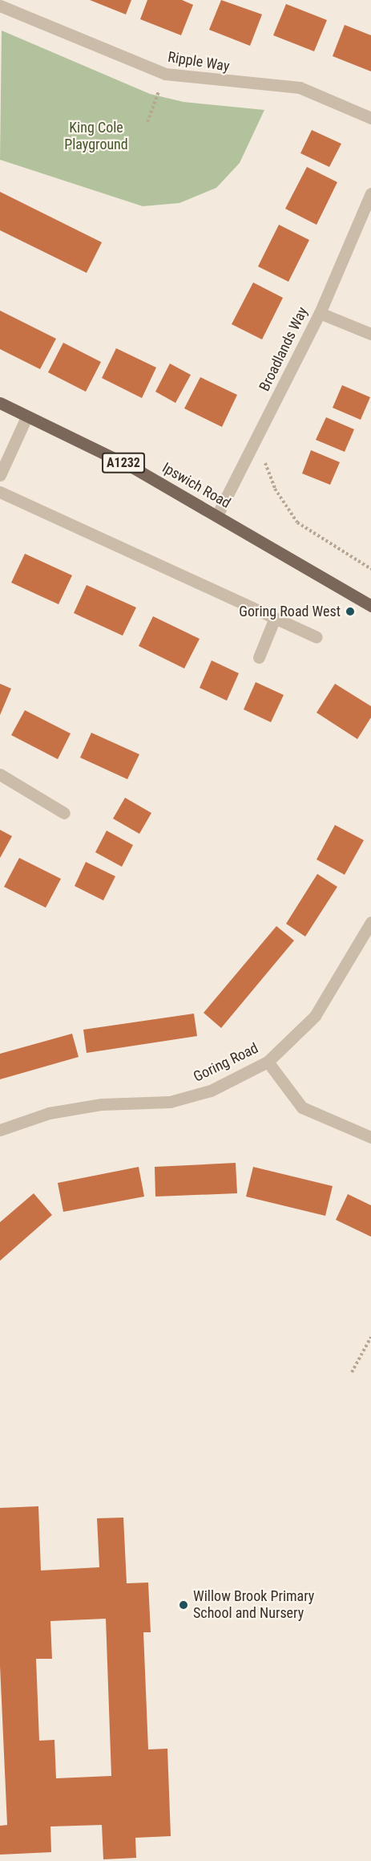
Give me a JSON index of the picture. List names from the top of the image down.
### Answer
{
  "streets": {
    "main road": ["A1232", "Ipswich Road"],
    "street": ["Ripple Way", "Broadlands Way", "Goring Road"]
  },
  "crossings": [
    ["Broadlands Way", "Ipswich Road"]
  ],
  "parks": ["King Cole Playground"],
  "places": ["Goring Road West", "Willow Brook Primary School and Nursery"]
}
